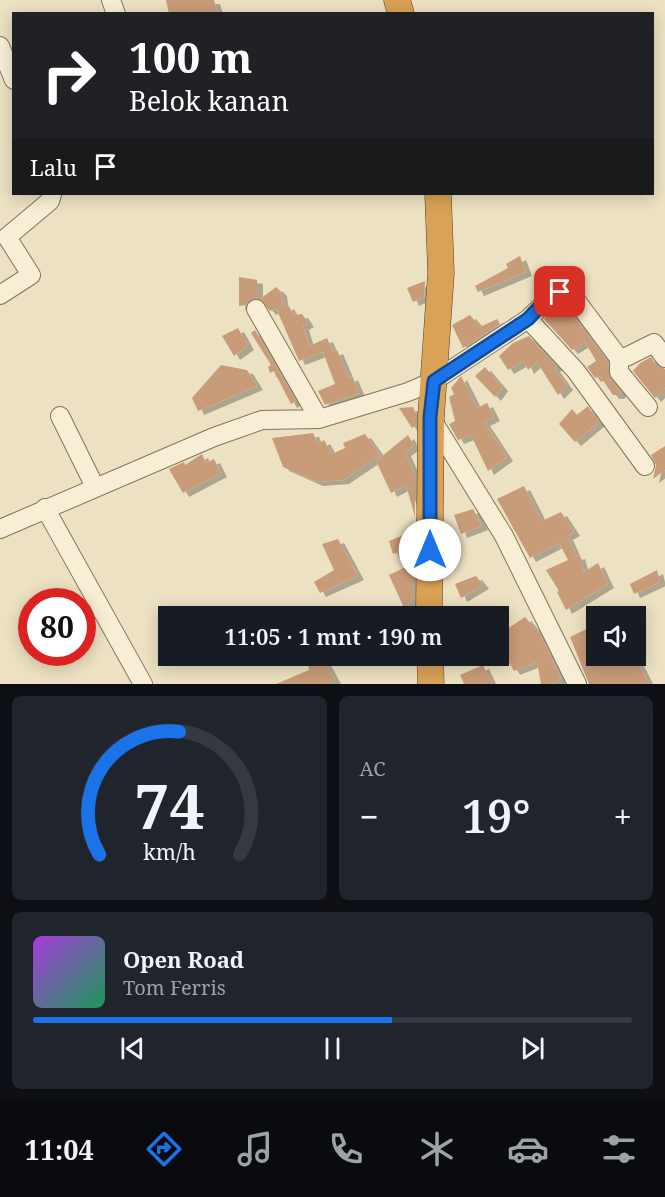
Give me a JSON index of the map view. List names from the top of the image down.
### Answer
{
  "page": {
    "turn": ["100 m", "Belok kanan"],
    "then": "Lalu",
    "limit": "80",
    "trip": "11:05 · 1 mnt · 190 m",
    "tile": "AC",
    "heat": ["−", "19°", "+"],
    "song": ["Open Road", "Tom Ferris"],
    "tabs": "11:04",
    "gauge": ["74", "km/h"]
  }
}
